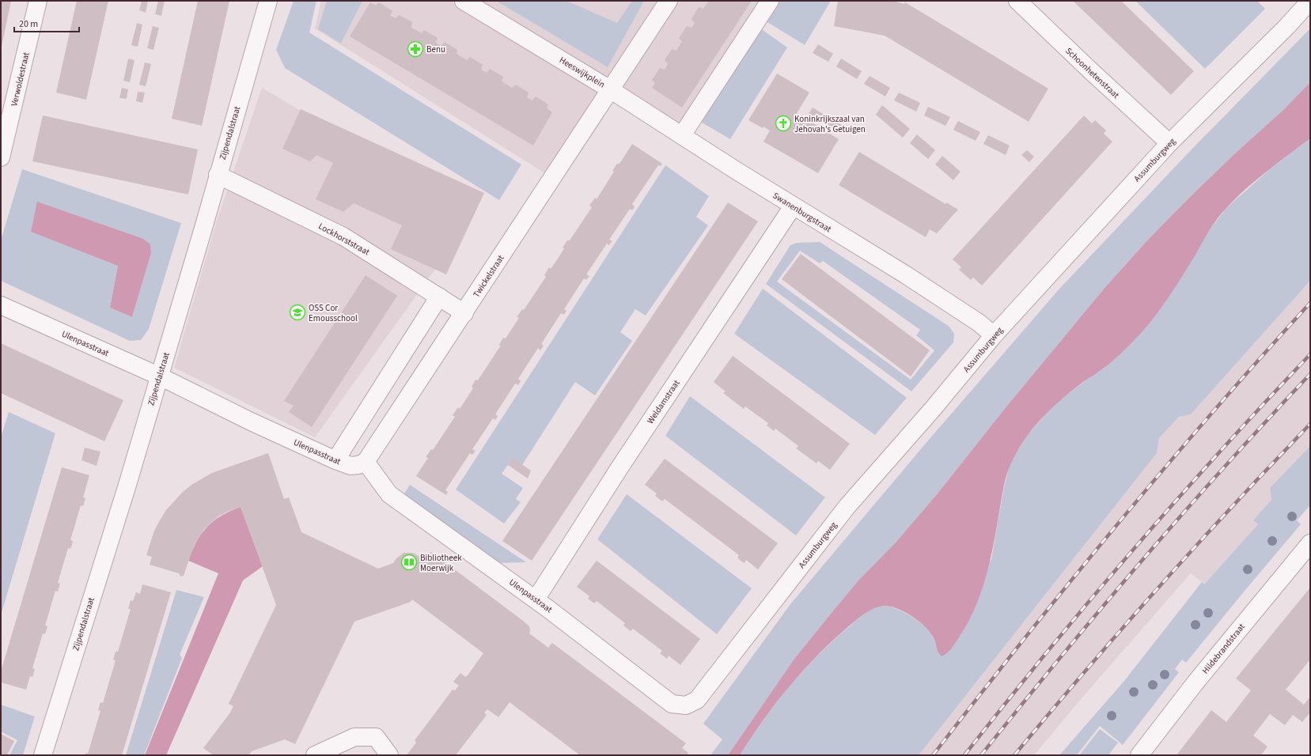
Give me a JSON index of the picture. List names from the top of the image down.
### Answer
{
  "streets": {
    "street": [
      "Heeswijkplein",
      "Schoonhetenstraat",
      "Verwoldestraat",
      "Zijpendalstraat",
      "Assumburgweg",
      "Swanenburgstraat",
      "Lockhorststraat",
      "Twickelstraat",
      "Ulenpasstraat",
      "Weldamstraat",
      "Hildebrandstraat"
    ]
  },
  "crossings": [
    ["Heeswijkplein", "Swanenburgstraat"],
    ["Heeswijkplein", "Twickelstraat"],
    ["Schoonhetenstraat", "Assumburgweg"],
    ["Zijpendalstraat", "Lockhorststraat"],
    ["Zijpendalstraat", "Ulenpasstraat"],
    ["Assumburgweg", "Swanenburgstraat"],
    ["Assumburgweg", "Ulenpasstraat"],
    ["Swanenburgstraat", "Twickelstraat"],
    ["Swanenburgstraat", "Weldamstraat"],
    ["Lockhorststraat", "Twickelstraat"],
    ["Twickelstraat", "Ulenpasstraat"],
    ["Ulenpasstraat", "Weldamstraat"]
  ],
  "places": {
    "pharmacy": ["Benu"],
    "church": ["Koninkrijkszaal van Jehovah's Getuigen"],
    "school or university": ["OSS Cor Emousschool"],
    "library": ["Bibliotheek Moerwijk"]
  },
  "scale_bar": "20 m"
}
